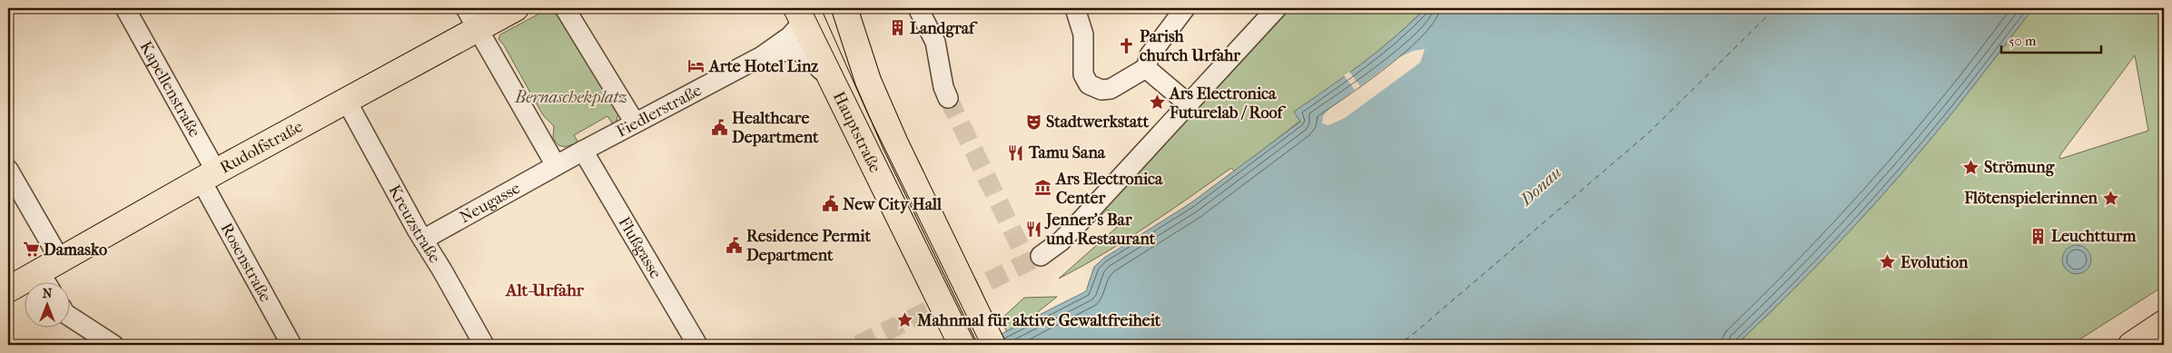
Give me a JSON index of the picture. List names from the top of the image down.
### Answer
{
  "streets": {
    "main road": ["Hauptstraße", "Rudolfstraße"],
    "street": [
      "Kapellenstraße",
      "Fiedlerstraße",
      "Neugasse",
      "Kreuzstraße",
      "Flußgasse",
      "Rosenstraße"
    ]
  },
  "crossings": [
    ["Kapellenstraße", "Rudolfstraße"],
    ["Kapellenstraße", "Rosenstraße"],
    ["Fiedlerstraße", "Hauptstraße"],
    ["Fiedlerstraße", "Neugasse"],
    ["Fiedlerstraße", "Flußgasse"],
    ["Rudolfstraße", "Kreuzstraße"],
    ["Rudolfstraße", "Rosenstraße"],
    ["Neugasse", "Kreuzstraße"]
  ],
  "districts": ["Alt-Urfahr"],
  "water": ["Donau"],
  "parks": ["Bernaschekplatz"],
  "places": {
    "building": ["Landgraf", "Leuchtturm"],
    "church": ["Parish church Urfahr"],
    "hotel": ["Arte Hotel Linz"],
    "place": [
      "Ars Electronica Futurelab / Roof",
      "Strömung",
      "Flötenspielerinnen",
      "Evolution",
      "Mahnmal für aktive Gewaltfreiheit"
    ],
    "theatre": ["Stadtwerkstatt"],
    "public building": ["Healthcare Department", "New City Hall", "Residence Permit Department"],
    "restaurant": ["Tamu Sana", "Jenner’s Bar und Restaurant"],
    "museum": ["Ars Electronica Center"],
    "supermarket": ["Damasko"]
  },
  "scale_bar": "50 m",
  "north": "top"
}
